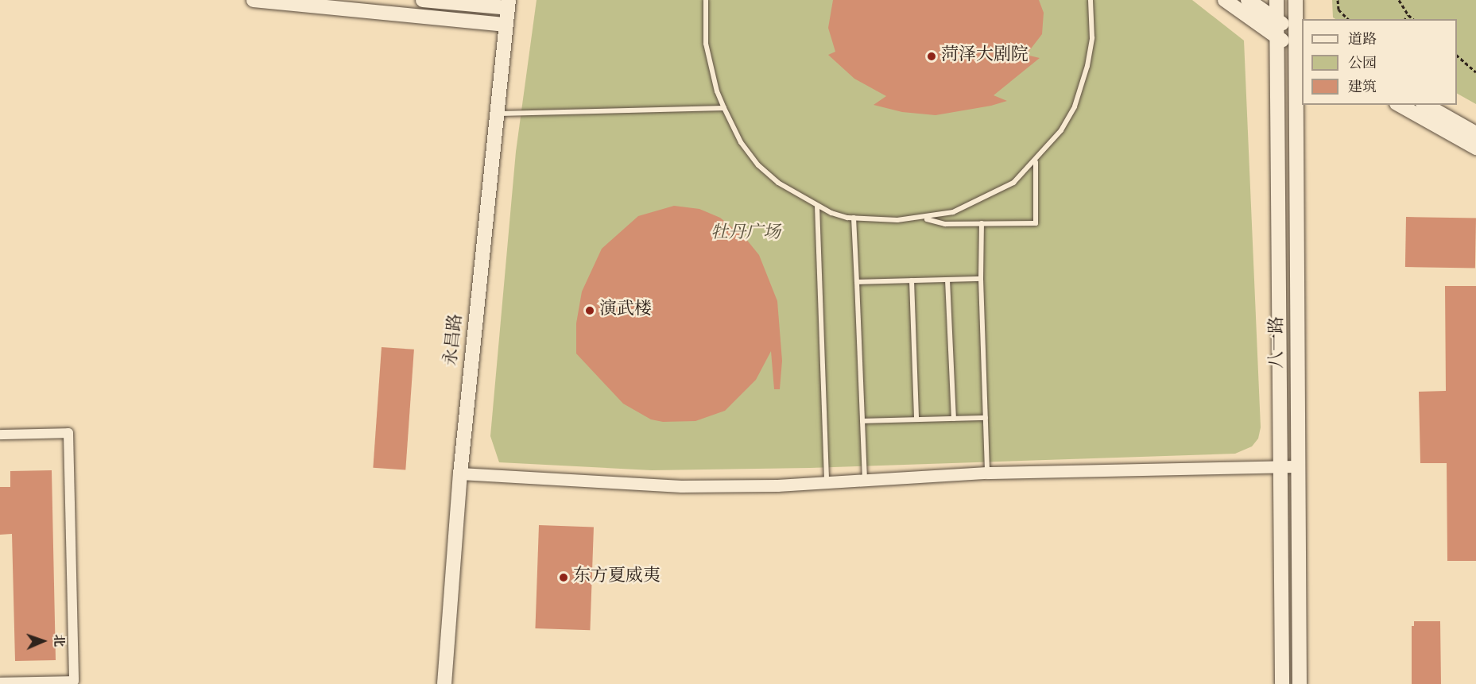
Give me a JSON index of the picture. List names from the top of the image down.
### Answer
{
  "streets": {
    "main road": ["永昌路", "八一路"]
  },
  "parks": ["牡丹广场"],
  "places": ["菏泽大剧院", "演武楼", "东方夏威夷"],
  "legend": ["道路", "公园", "建筑"],
  "north": "right"
}
